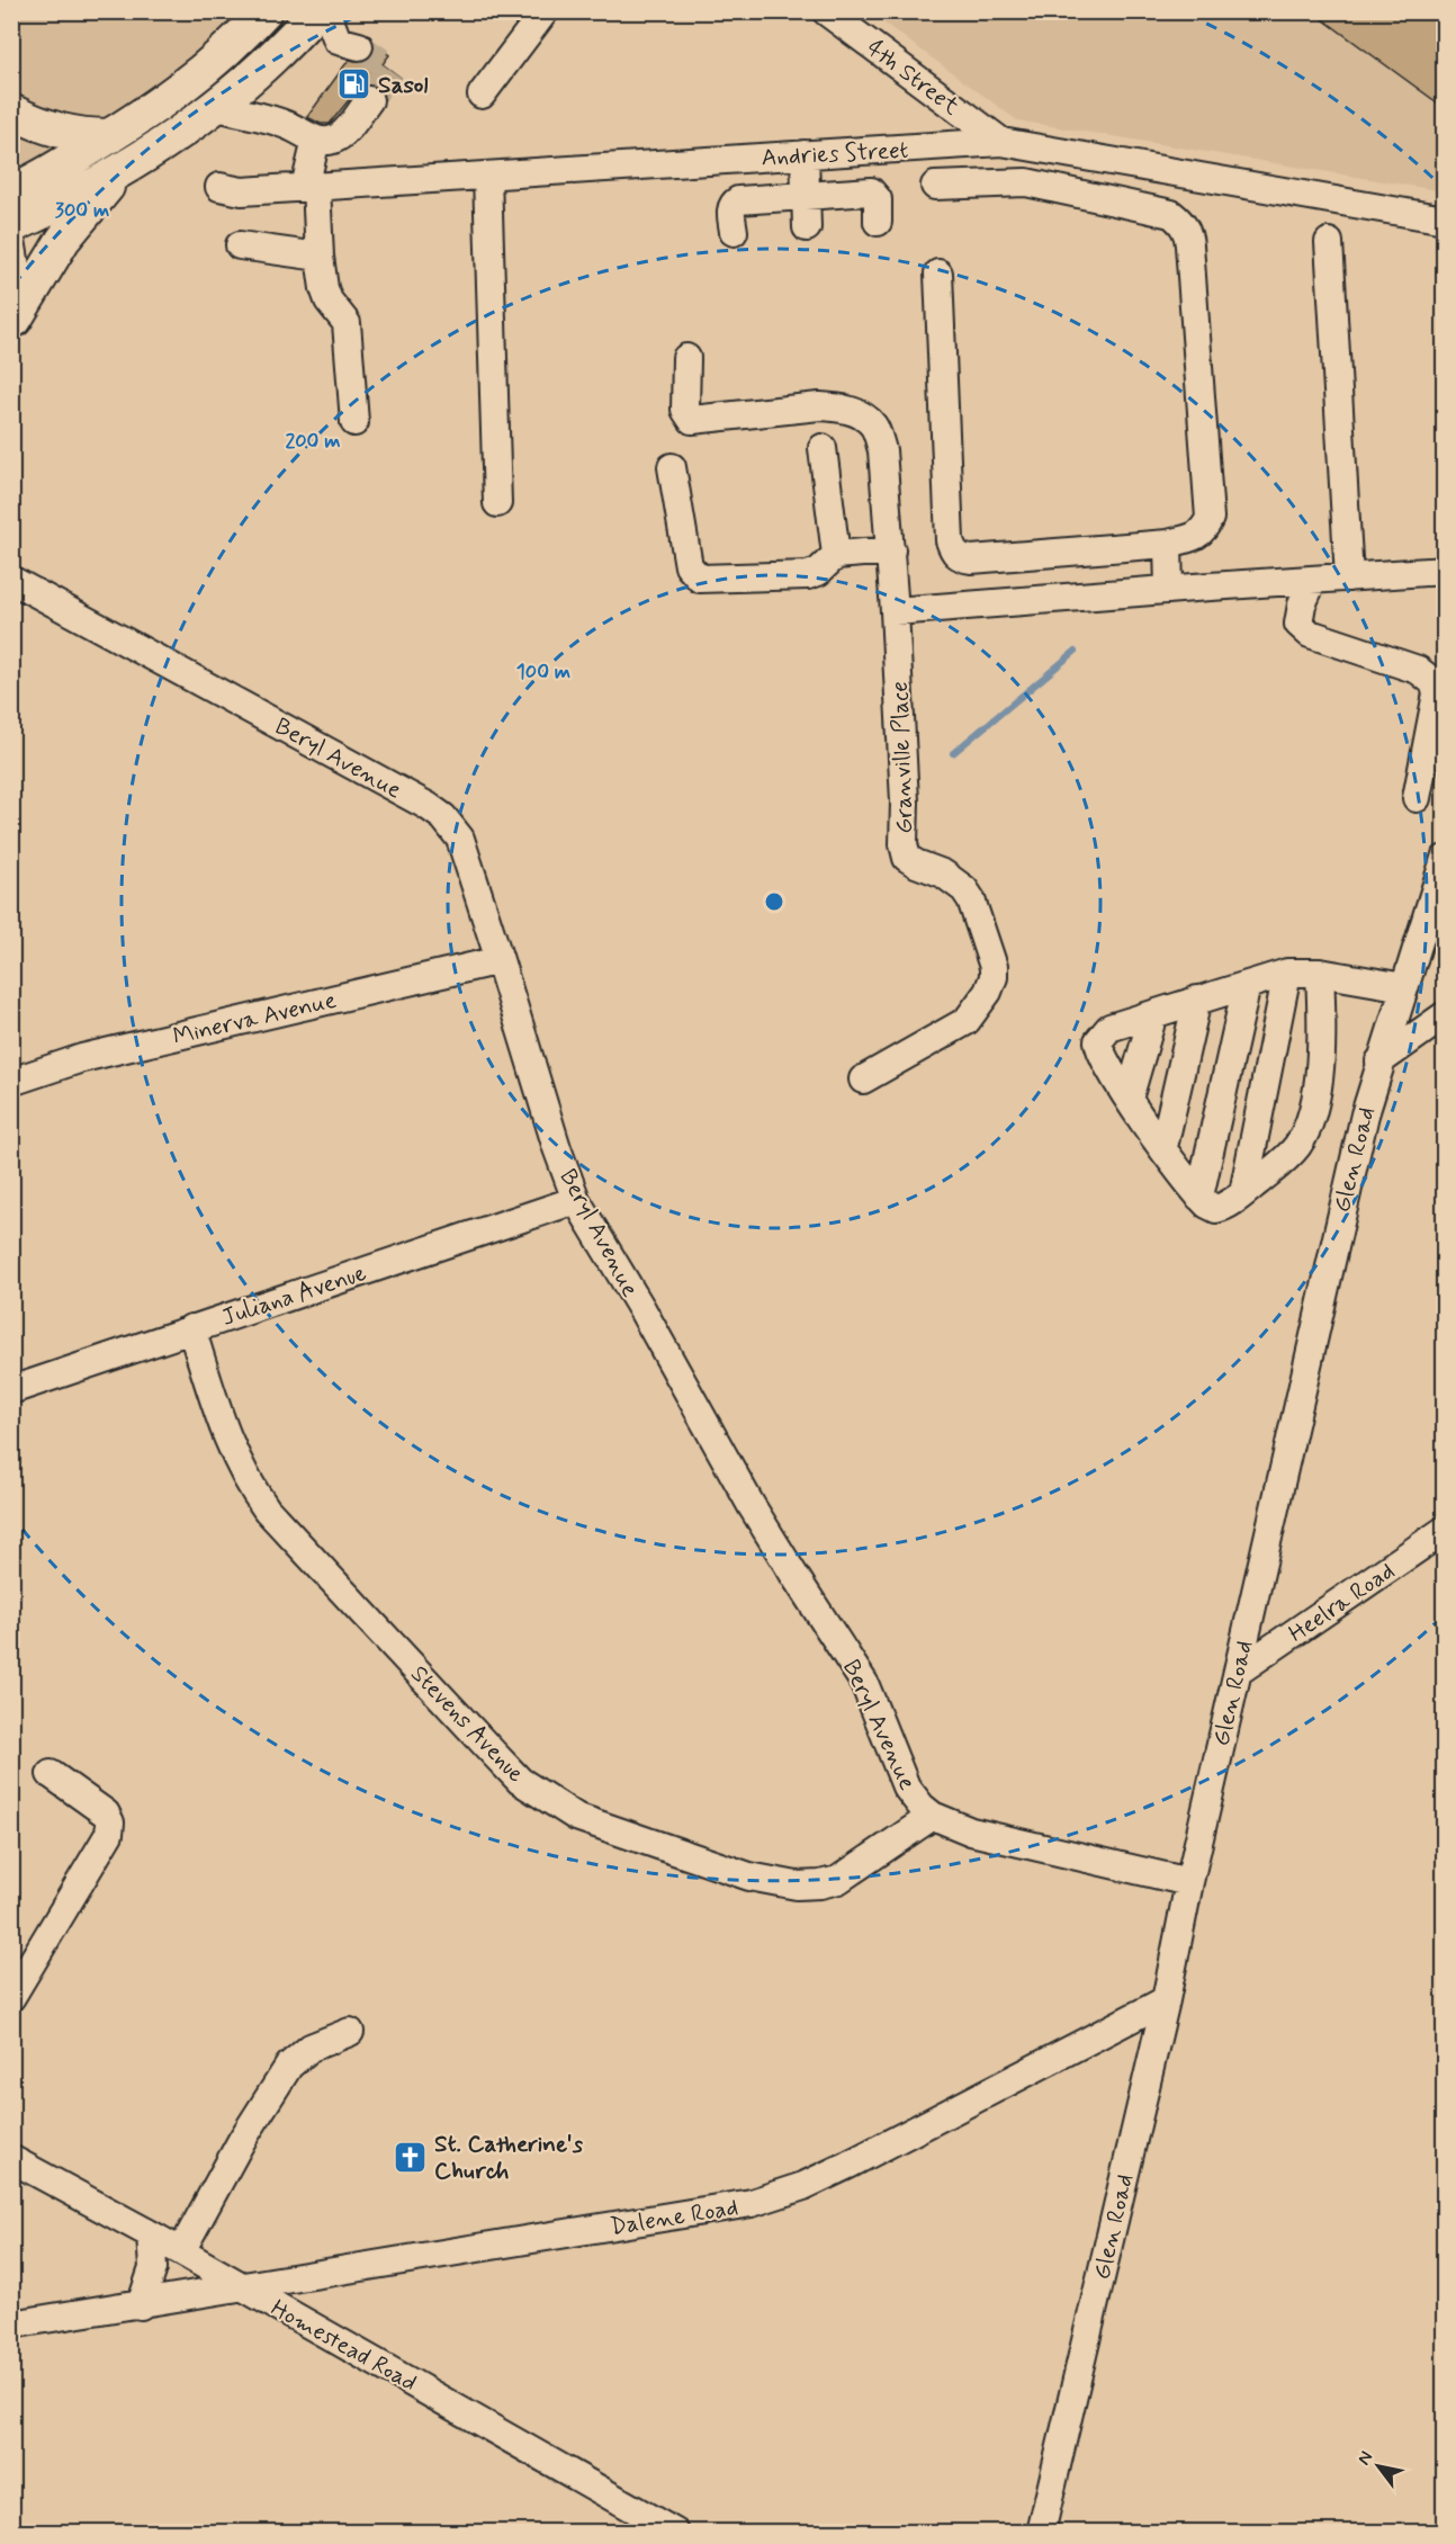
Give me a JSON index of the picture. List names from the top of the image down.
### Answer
{
  "streets": {
    "street": [
      "4th Street",
      "Andries Street",
      "Beryl Avenue",
      "Granville Place",
      "Minerva Avenue",
      "Glen Road",
      "Juliana Avenue",
      "Heelra Road",
      "Stevens Avenue",
      "Dalene Road",
      "Homestead Road"
    ]
  },
  "crossings": [
    ["4th Street", "Andries Street"],
    ["Beryl Avenue", "Minerva Avenue"],
    ["Beryl Avenue", "Glen Road"],
    ["Beryl Avenue", "Juliana Avenue"],
    ["Beryl Avenue", "Stevens Avenue"],
    ["Glen Road", "Heelra Road"],
    ["Glen Road", "Dalene Road"],
    ["Juliana Avenue", "Stevens Avenue"],
    ["Dalene Road", "Homestead Road"]
  ],
  "places": {
    "fuel station": ["Sasol"],
    "church": ["St. Catherine's Church"]
  },
  "north": "top left",
  "rings": ["300 m", "200 m", "100 m"]
}
